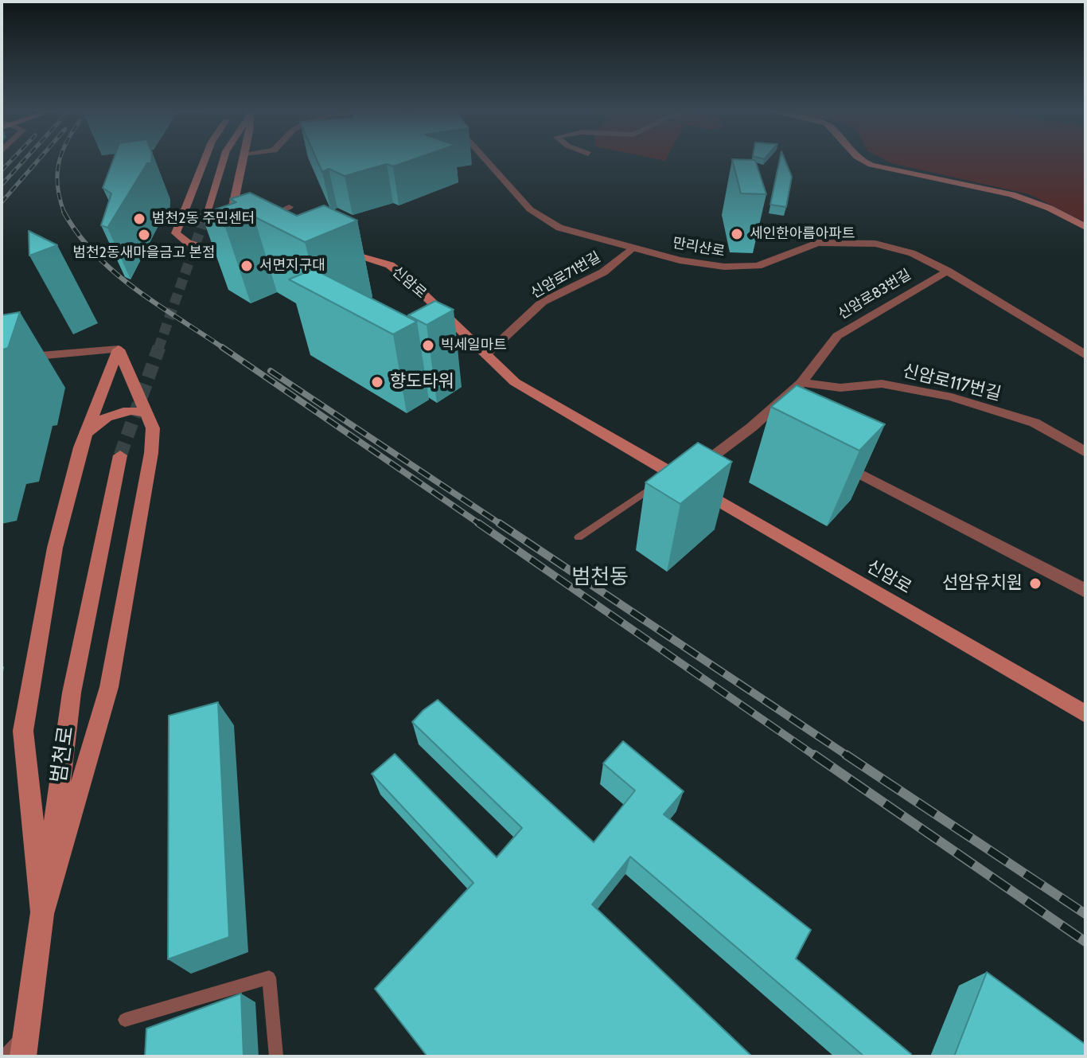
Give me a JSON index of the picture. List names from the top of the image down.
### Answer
{
  "streets": {
    "main road": ["신암로", "범천로"],
    "street": [
      "만리산로",
      "신암로71번길",
      "신암로83번길",
      "신암로117번길"
    ]
  },
  "crossings": [
    ["만리산로", "신암로71번길"],
    ["만리산로", "신암로83번길"],
    ["신암로71번길", "신암로"],
    ["신암로", "신암로83번길"],
    ["신암로83번길", "신암로117번길"]
  ],
  "districts": ["범천동"],
  "places": [
    "범천2동 주민센터",
    "세인한아름아파트",
    "범천2동새마을금고 본점",
    "서면지구대",
    "빅세일마트",
    "향도타워",
    "선암유치원"
  ]
}
